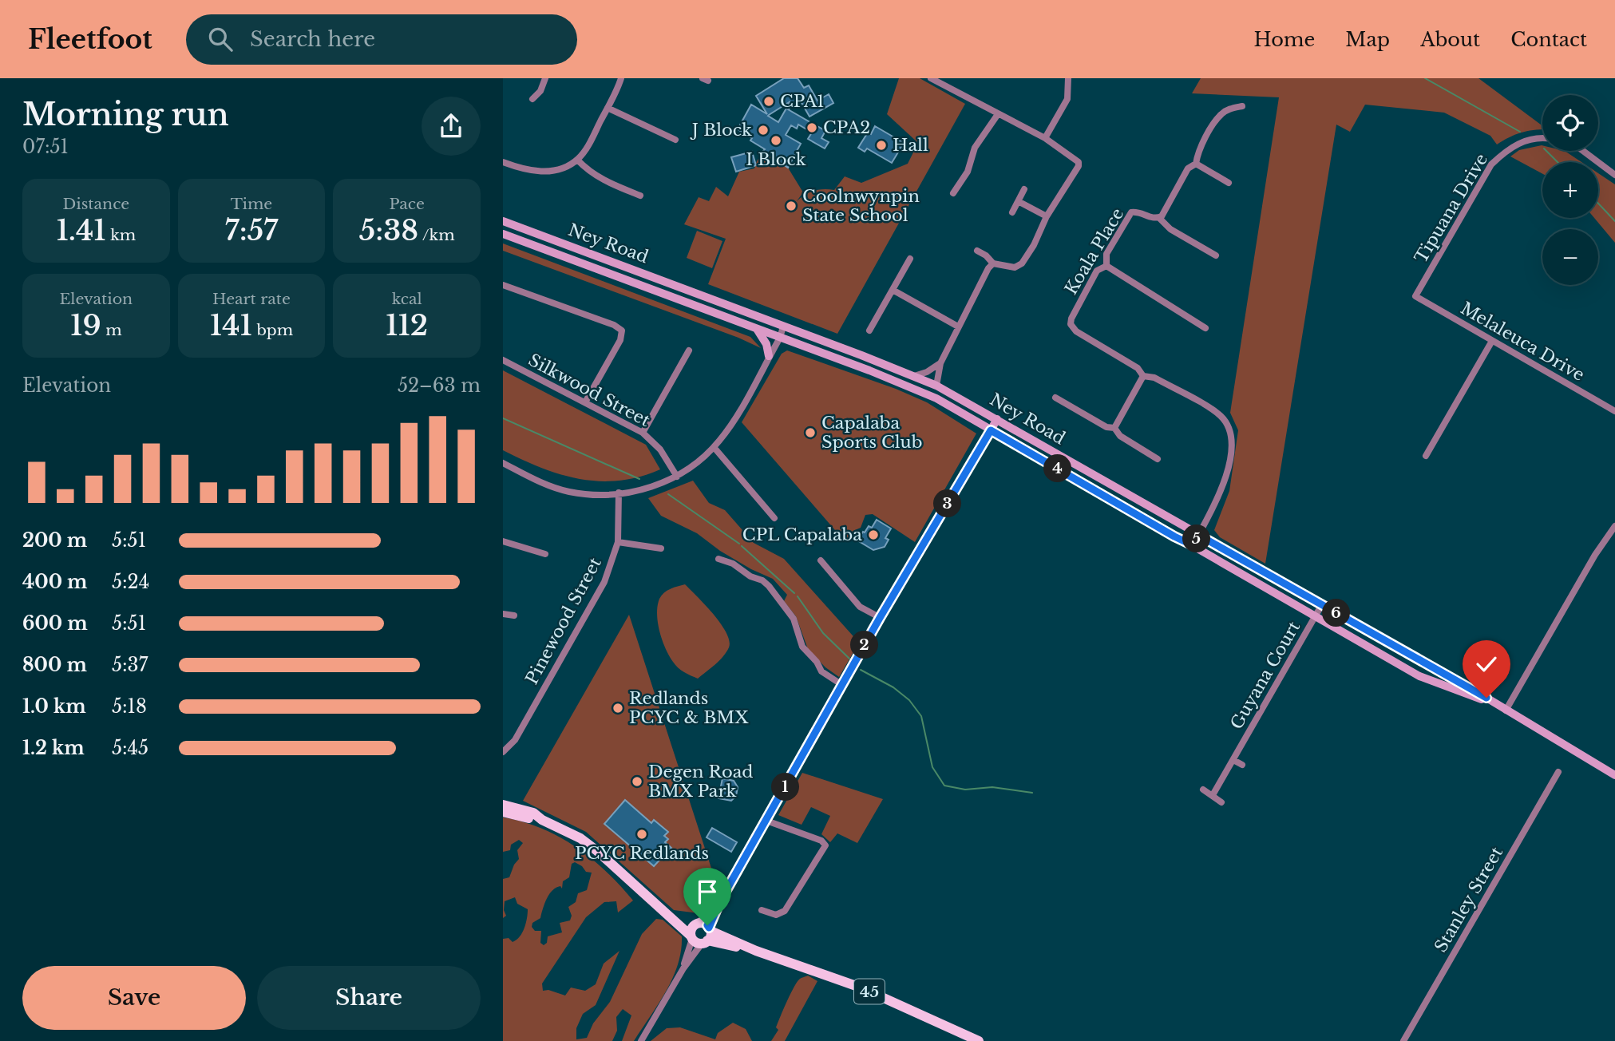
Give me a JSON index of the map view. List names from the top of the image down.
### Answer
{
  "streets": {
    "main road": ["Ney Road", "45"],
    "street": [
      "Tipuana Drive",
      "Koala Place",
      "Melaleuca Drive",
      "Silkwood Street",
      "Pinewood Street",
      "Guyana Court",
      "Stanley Street"
    ]
  },
  "crossings": [
    ["Tipuana Drive", "Melaleuca Drive"],
    ["Ney Road", "Koala Place"],
    ["Ney Road", "Guyana Court"]
  ],
  "places": [
    "CPA1",
    "CPA2",
    "J Block",
    "I Block",
    "Hall",
    "Coolnwynpin State School",
    "Capalaba Sports Club",
    "CPL Capalaba",
    "Redlands PCYC & BMX",
    "Degen Road BMX Park",
    "PCYC Redlands"
  ],
  "page": {
    "header": "Fleetfoot",
    "search": "Search here",
    "nav": [
      "Home",
      "Map",
      "About",
      "Contact"
    ],
    "heading": ["Morning run", "07:51"],
    "map_buttons": ["+", "−"],
    "stats": [
      ["Distance", "1.41 km"],
      ["Time", "7:57"],
      ["Pace", "5:38 /km"],
      ["Elevation", "19 m"],
      ["Heart rate", "141 bpm"],
      ["kcal", "112"]
    ],
    "chart": ["Elevation", "52–63 m"],
    "pins": [
      "4",
      "3",
      "5",
      "6",
      "2",
      "1"
    ],
    "list": [
      {
        "name": "200 m",
        "note": "5:51"
      },
      {
        "name": "400 m",
        "note": "5:24"
      },
      {
        "name": "600 m",
        "note": "5:51"
      },
      {
        "name": "800 m",
        "note": "5:37"
      },
      {
        "name": "1.0 km",
        "note": "5:18"
      },
      {
        "name": "1.2 km",
        "note": "5:45"
      }
    ],
    "buttons": ["Save", "Share"]
  }
}
